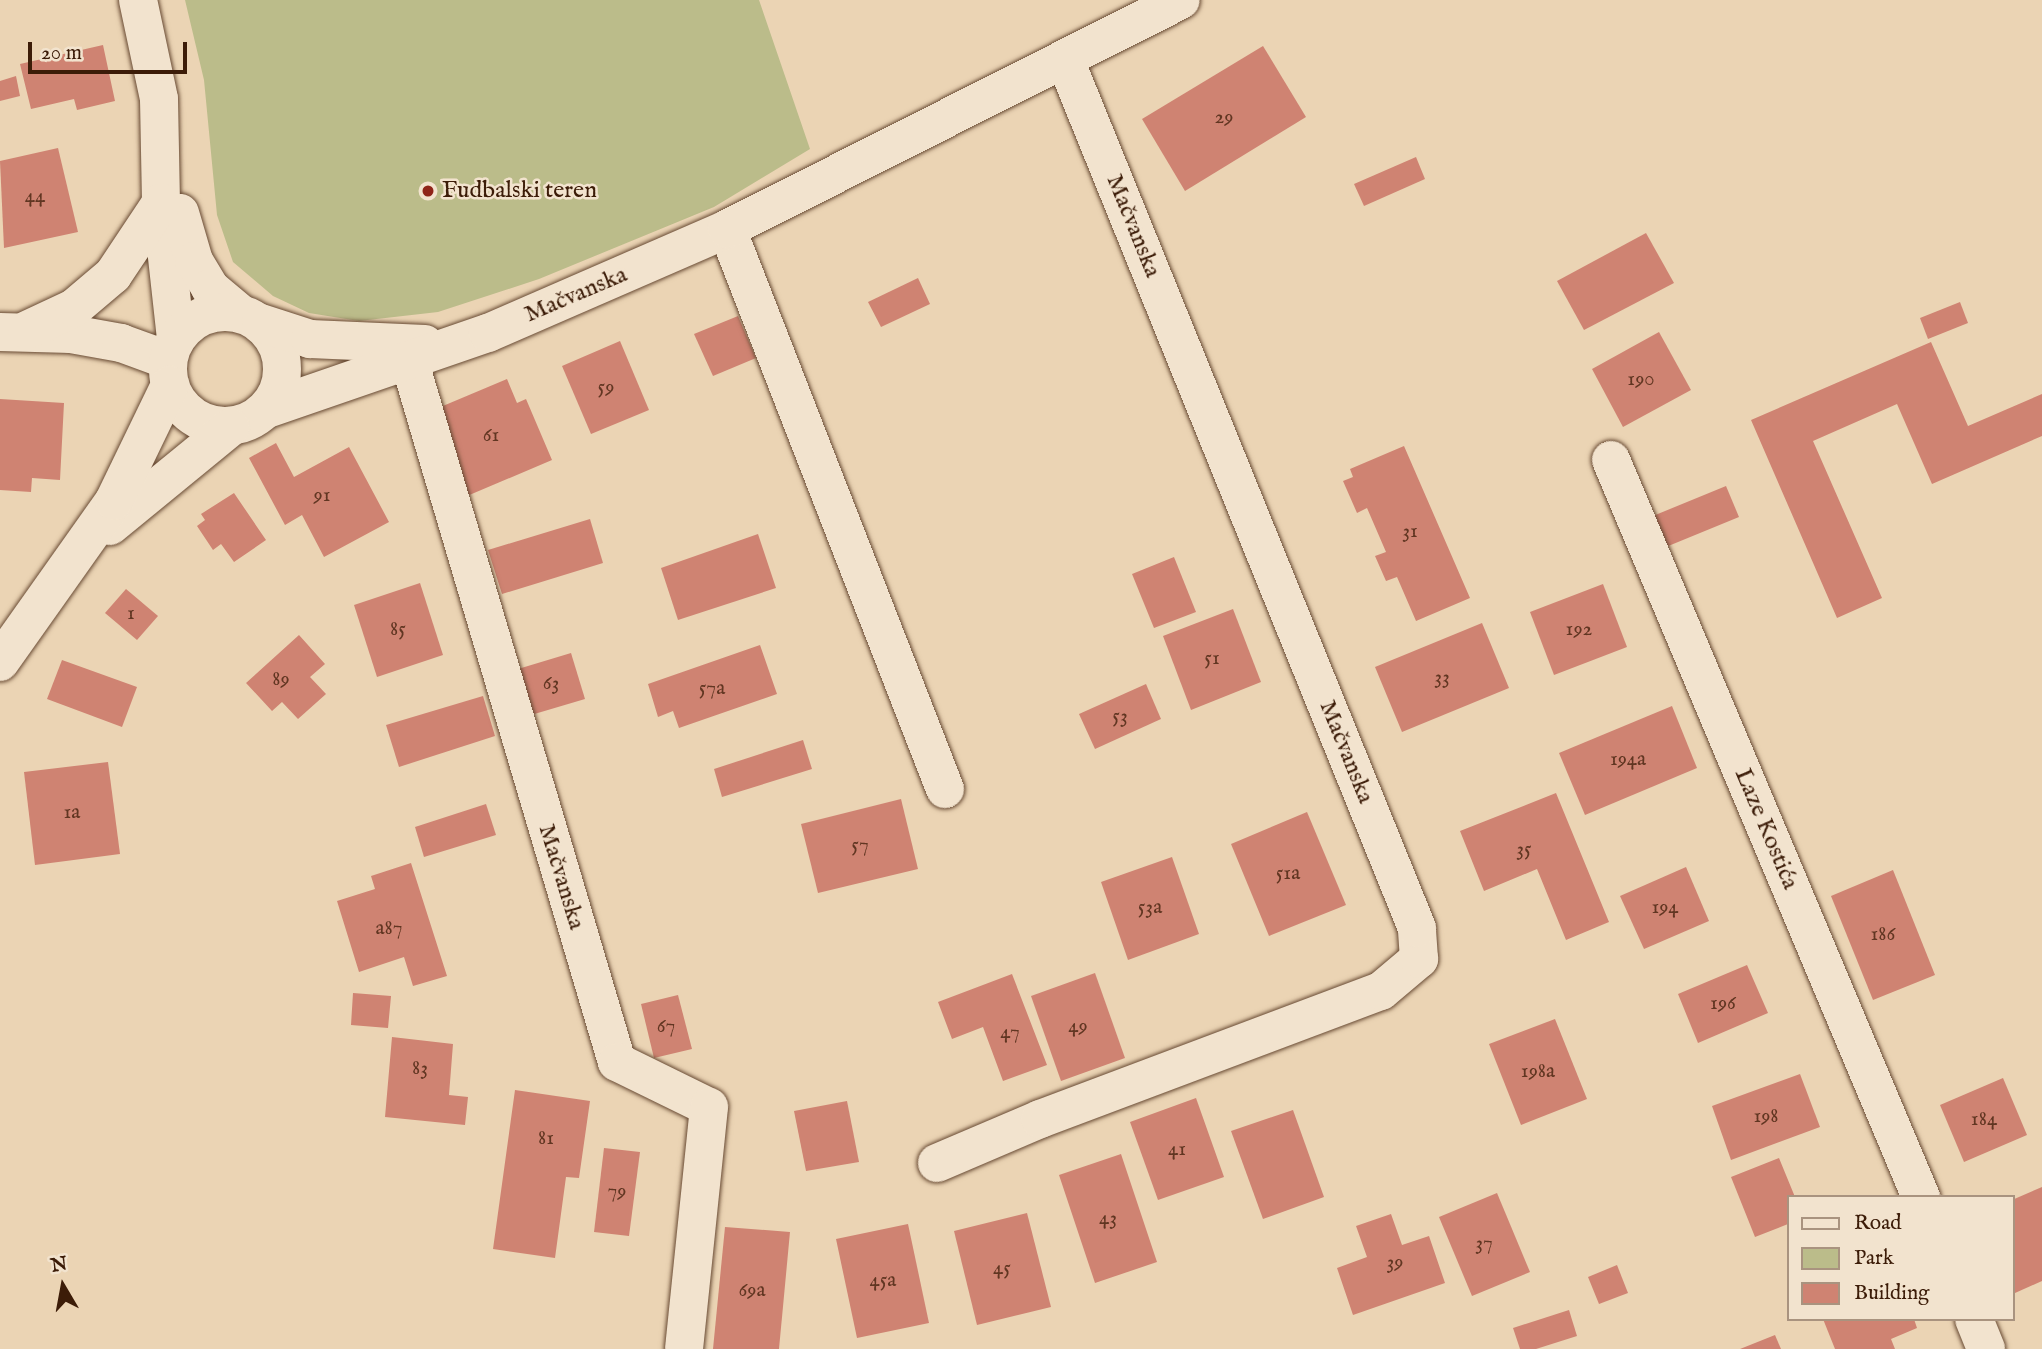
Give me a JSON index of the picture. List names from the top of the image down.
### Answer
{
  "streets": {
    "street": ["Mačvanska", "Laze Kostića"]
  },
  "places": ["Fudbalski teren"],
  "house_numbers": [
    "29",
    "44",
    "190",
    "59",
    "61",
    "91",
    "31",
    "1",
    "85",
    "192",
    "51",
    "33",
    "89",
    "63",
    "57a",
    "53",
    "194a",
    "1a",
    "57",
    "35",
    "51a",
    "53a",
    "194",
    "a87",
    "186",
    "196",
    "67",
    "49",
    "47",
    "83",
    "198a",
    "198",
    "184",
    "81",
    "41",
    "79",
    "43",
    "37",
    "39",
    "45",
    "45a",
    "69a"
  ],
  "legend": ["Road", "Park", "Building"],
  "scale_bar": "20 m",
  "north": "top"
}
